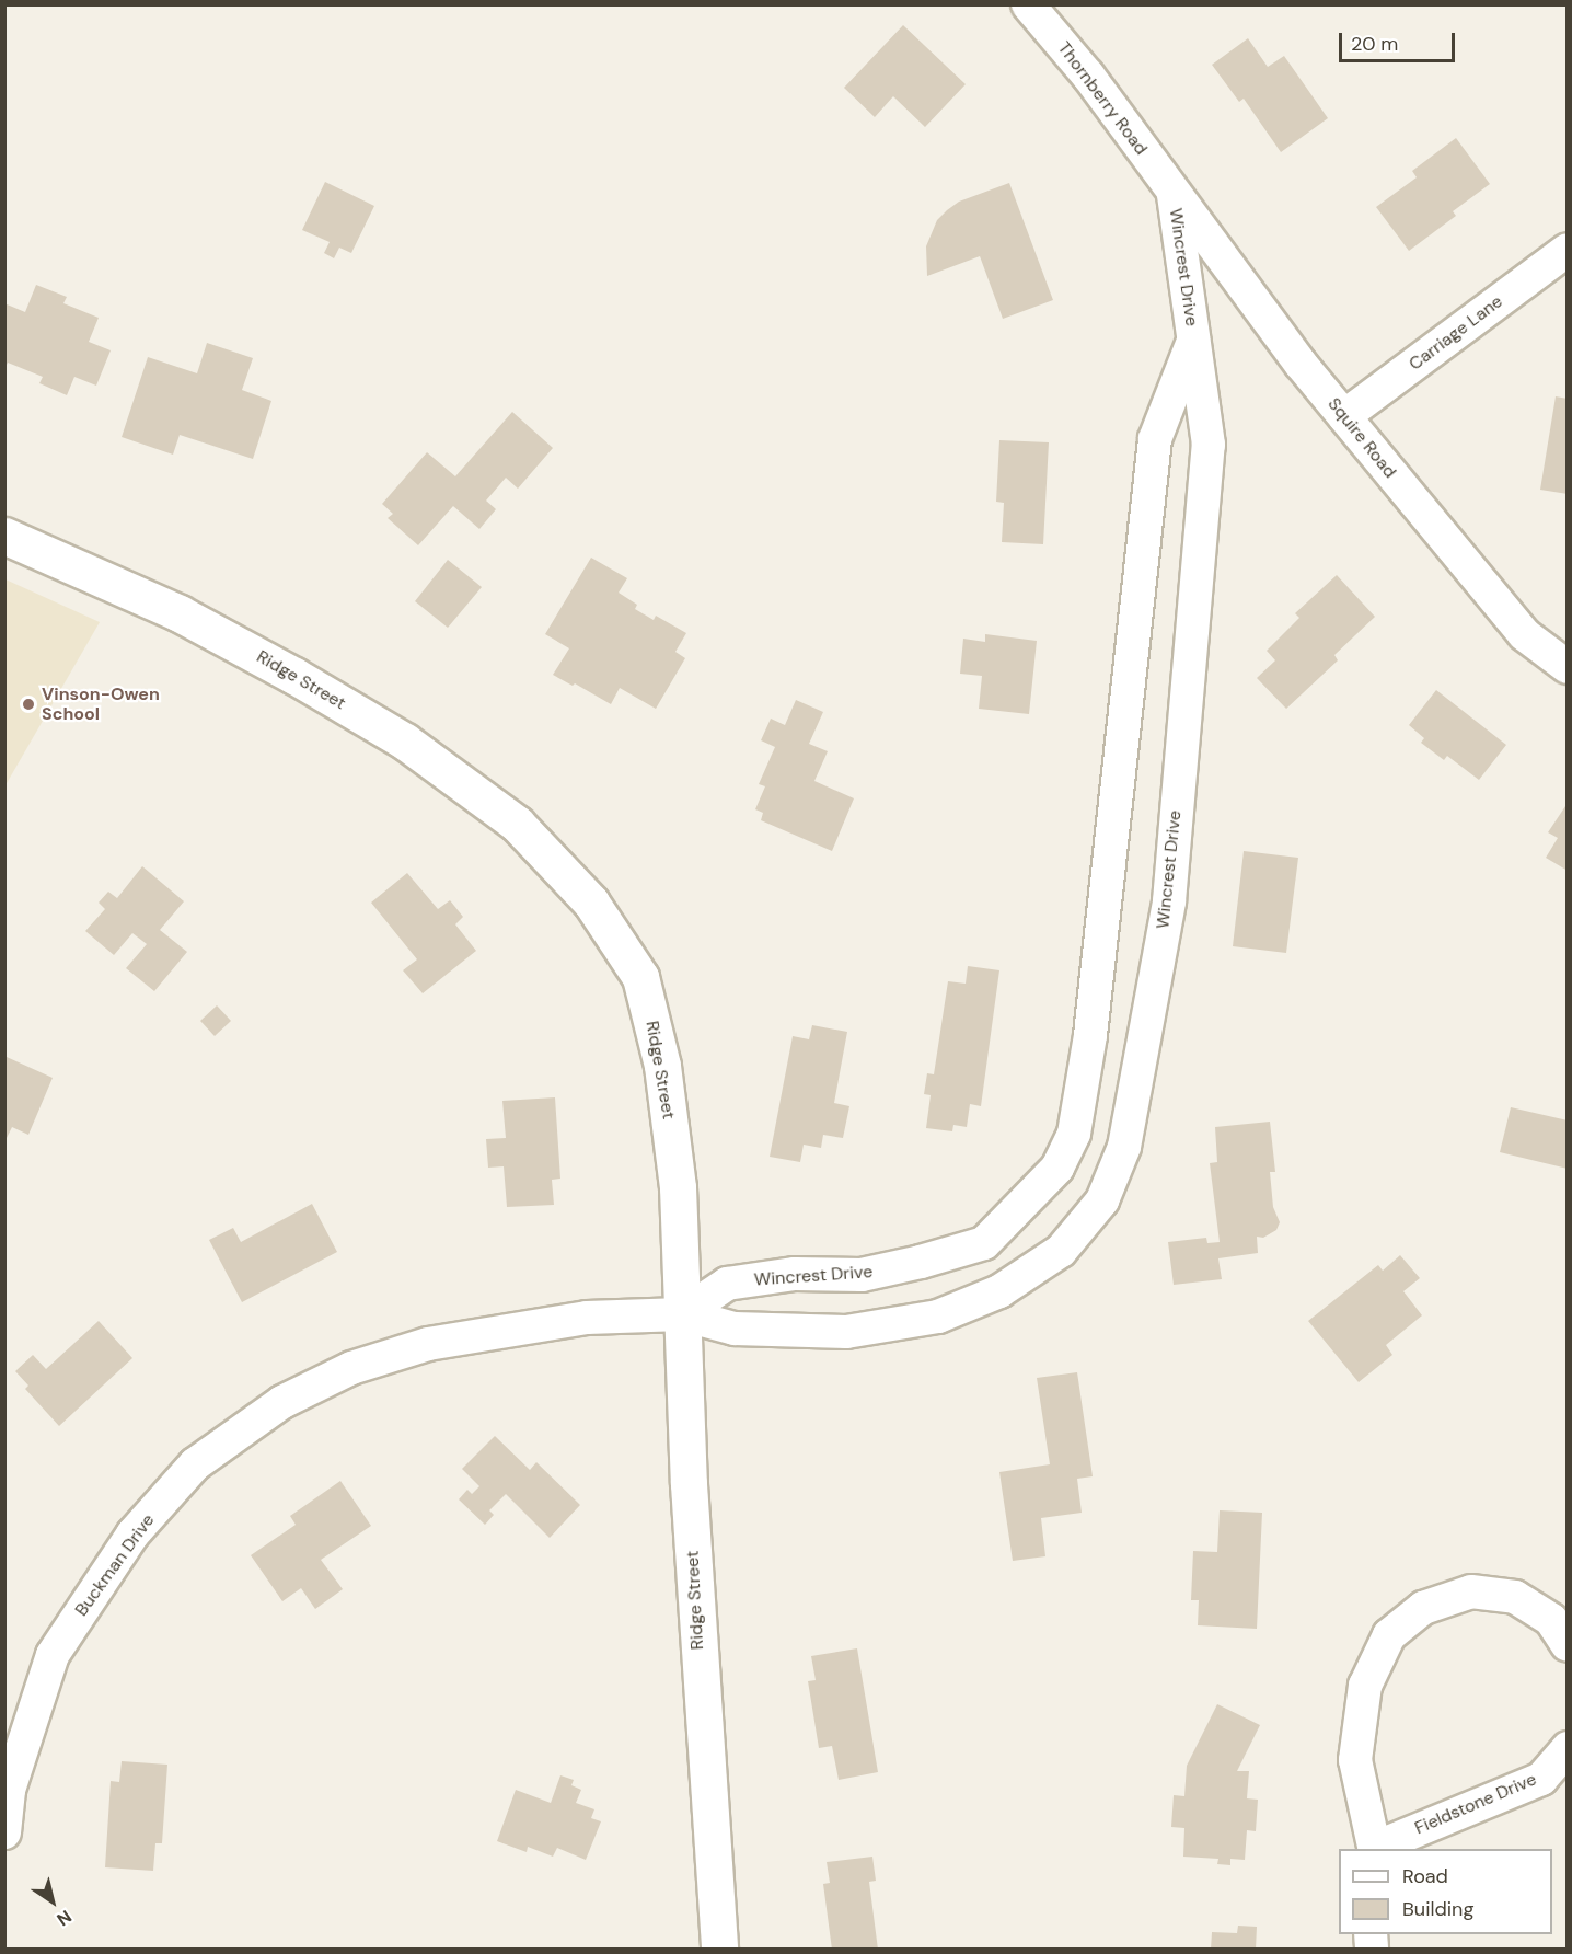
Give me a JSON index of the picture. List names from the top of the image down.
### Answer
{
  "streets": {
    "street": [
      "Thornberry Road",
      "Wincrest Drive",
      "Carriage Lane",
      "Squire Road",
      "Ridge Street",
      "Buckman Drive",
      "Fieldstone Drive"
    ]
  },
  "crossings": [
    ["Thornberry Road", "Wincrest Drive"],
    ["Thornberry Road", "Squire Road"],
    ["Wincrest Drive", "Squire Road"],
    ["Wincrest Drive", "Ridge Street"],
    ["Wincrest Drive", "Buckman Drive"],
    ["Carriage Lane", "Squire Road"],
    ["Ridge Street", "Buckman Drive"]
  ],
  "places": ["Vinson-Owen School"],
  "legend": ["Road", "Building"],
  "scale_bar": "20 m",
  "north": "bottom right"
}
